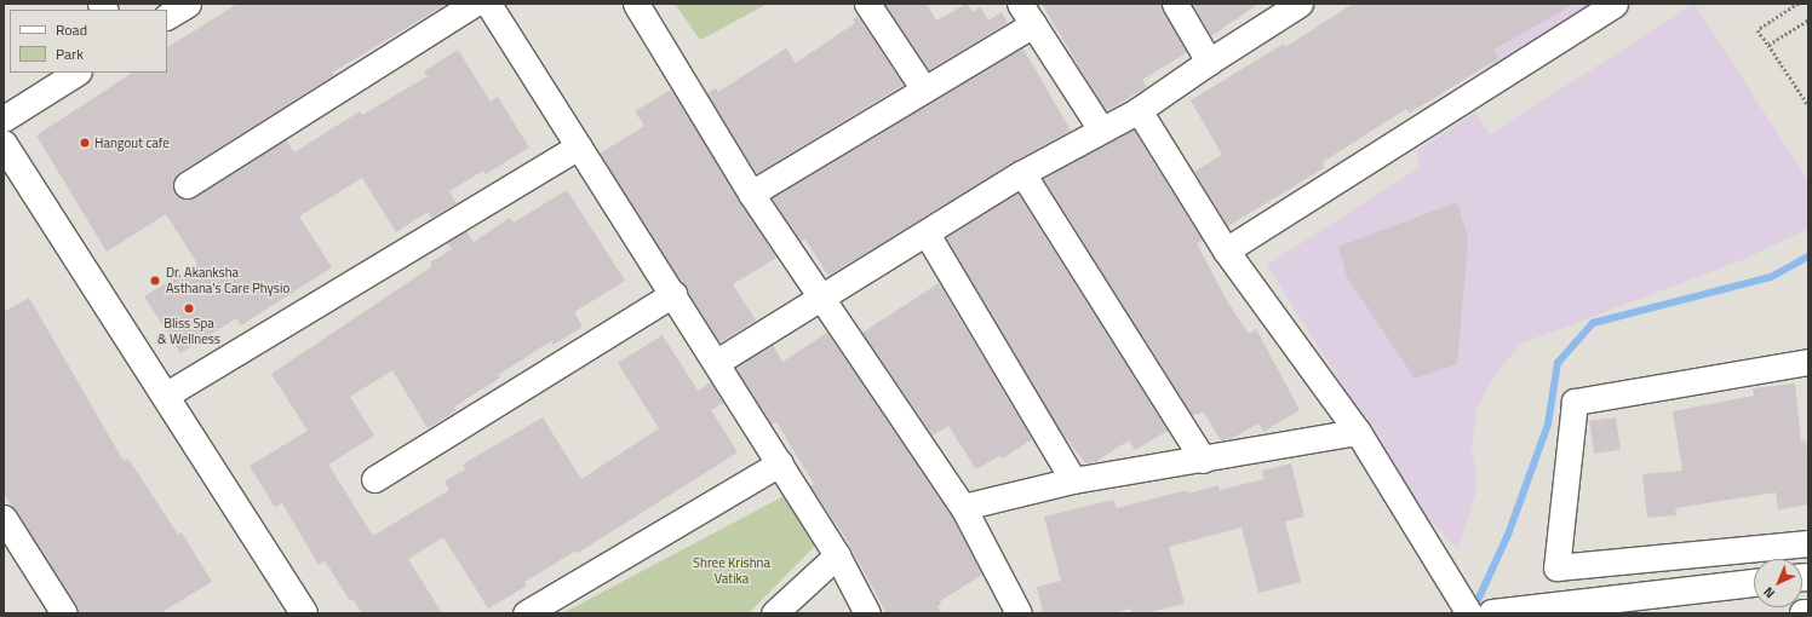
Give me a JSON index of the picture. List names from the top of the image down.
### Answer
{
  "parks": ["Shree Krishna Vatika"],
  "places": ["Hangout cafe", "Dr. Akanksha Asthana's Care Physio", "Bliss Spa & Wellness"],
  "legend": ["Road", "Park"],
  "north": "bottom left"
}
